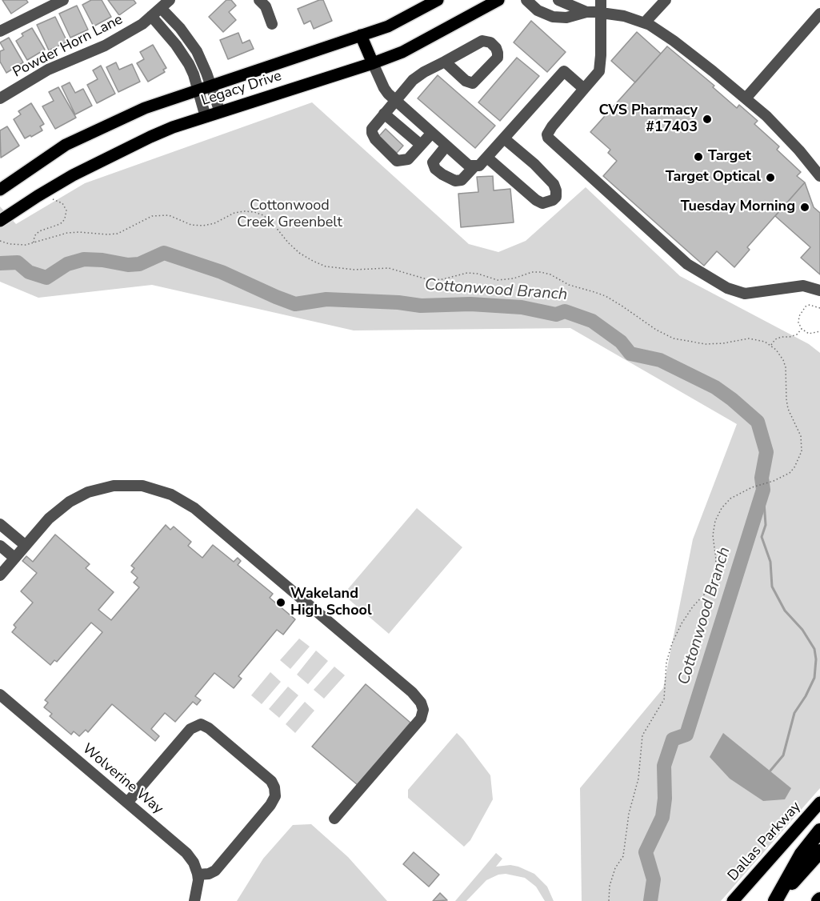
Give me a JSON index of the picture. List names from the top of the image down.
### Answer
{
  "streets": {
    "main road": ["Legacy Drive", "Dallas Parkway"],
    "street": ["Powder Horn Lane", "Wolverine Way"]
  },
  "water": ["Cottonwood Branch"],
  "parks": ["Cottonwood Creek Greenbelt"],
  "places": [
    "CVS Pharmacy #17403",
    "Target",
    "Target Optical",
    "Tuesday Morning",
    "Wakeland High School"
  ]
}
